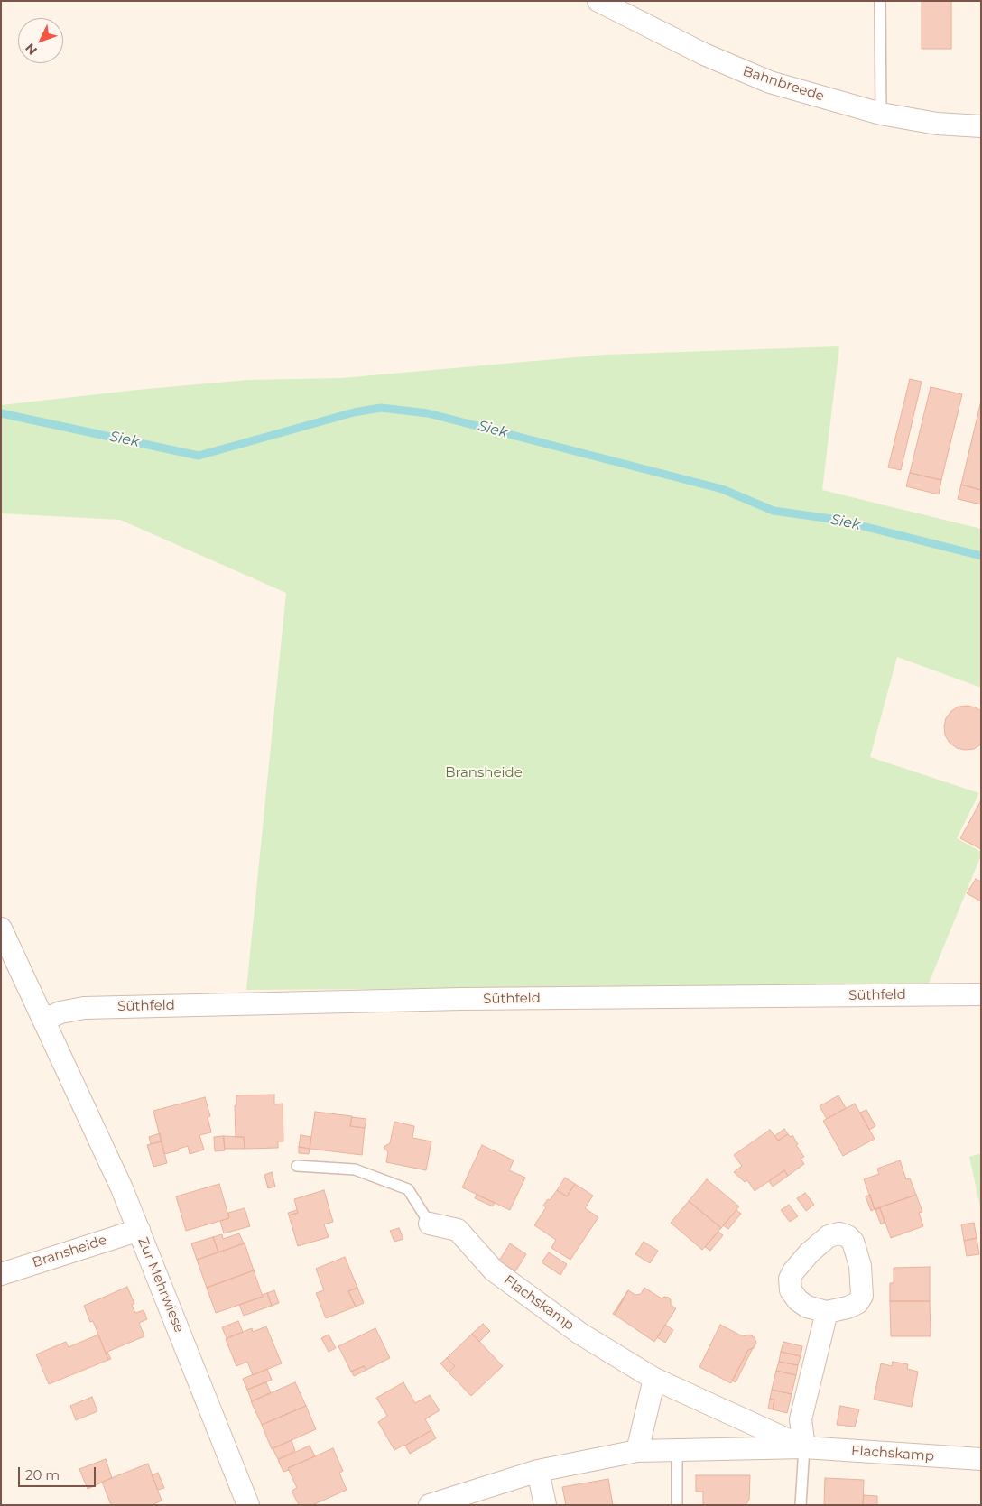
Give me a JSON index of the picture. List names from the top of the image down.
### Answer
{
  "streets": {
    "street": [
      "Bahnbreede",
      "Süthfeld",
      "Bransheide",
      "Zur Mehrwiese",
      "Flachskamp"
    ]
  },
  "crossings": [
    ["Süthfeld", "Zur Mehrwiese"],
    ["Bransheide", "Zur Mehrwiese"]
  ],
  "water": ["Siek"],
  "parks": ["Bransheide"],
  "scale_bar": "20 m",
  "north": "bottom left"
}
